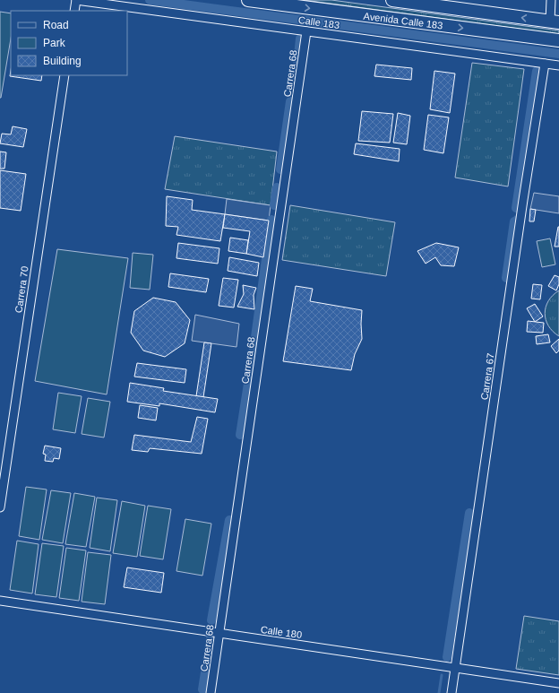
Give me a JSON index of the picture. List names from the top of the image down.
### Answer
{
  "streets": {
    "main road": ["Avenida Calle 183"],
    "street": [
      "Calle 183",
      "Carrera 68",
      "Carrera 70",
      "Carrera 67",
      "Calle 180"
    ]
  },
  "crossings": [
    ["Calle 183", "Carrera 68"],
    ["Calle 183", "Carrera 67"],
    ["Carrera 68", "Calle 180"],
    ["Carrera 67", "Calle 180"]
  ],
  "legend": ["Road", "Park", "Building"]
}
